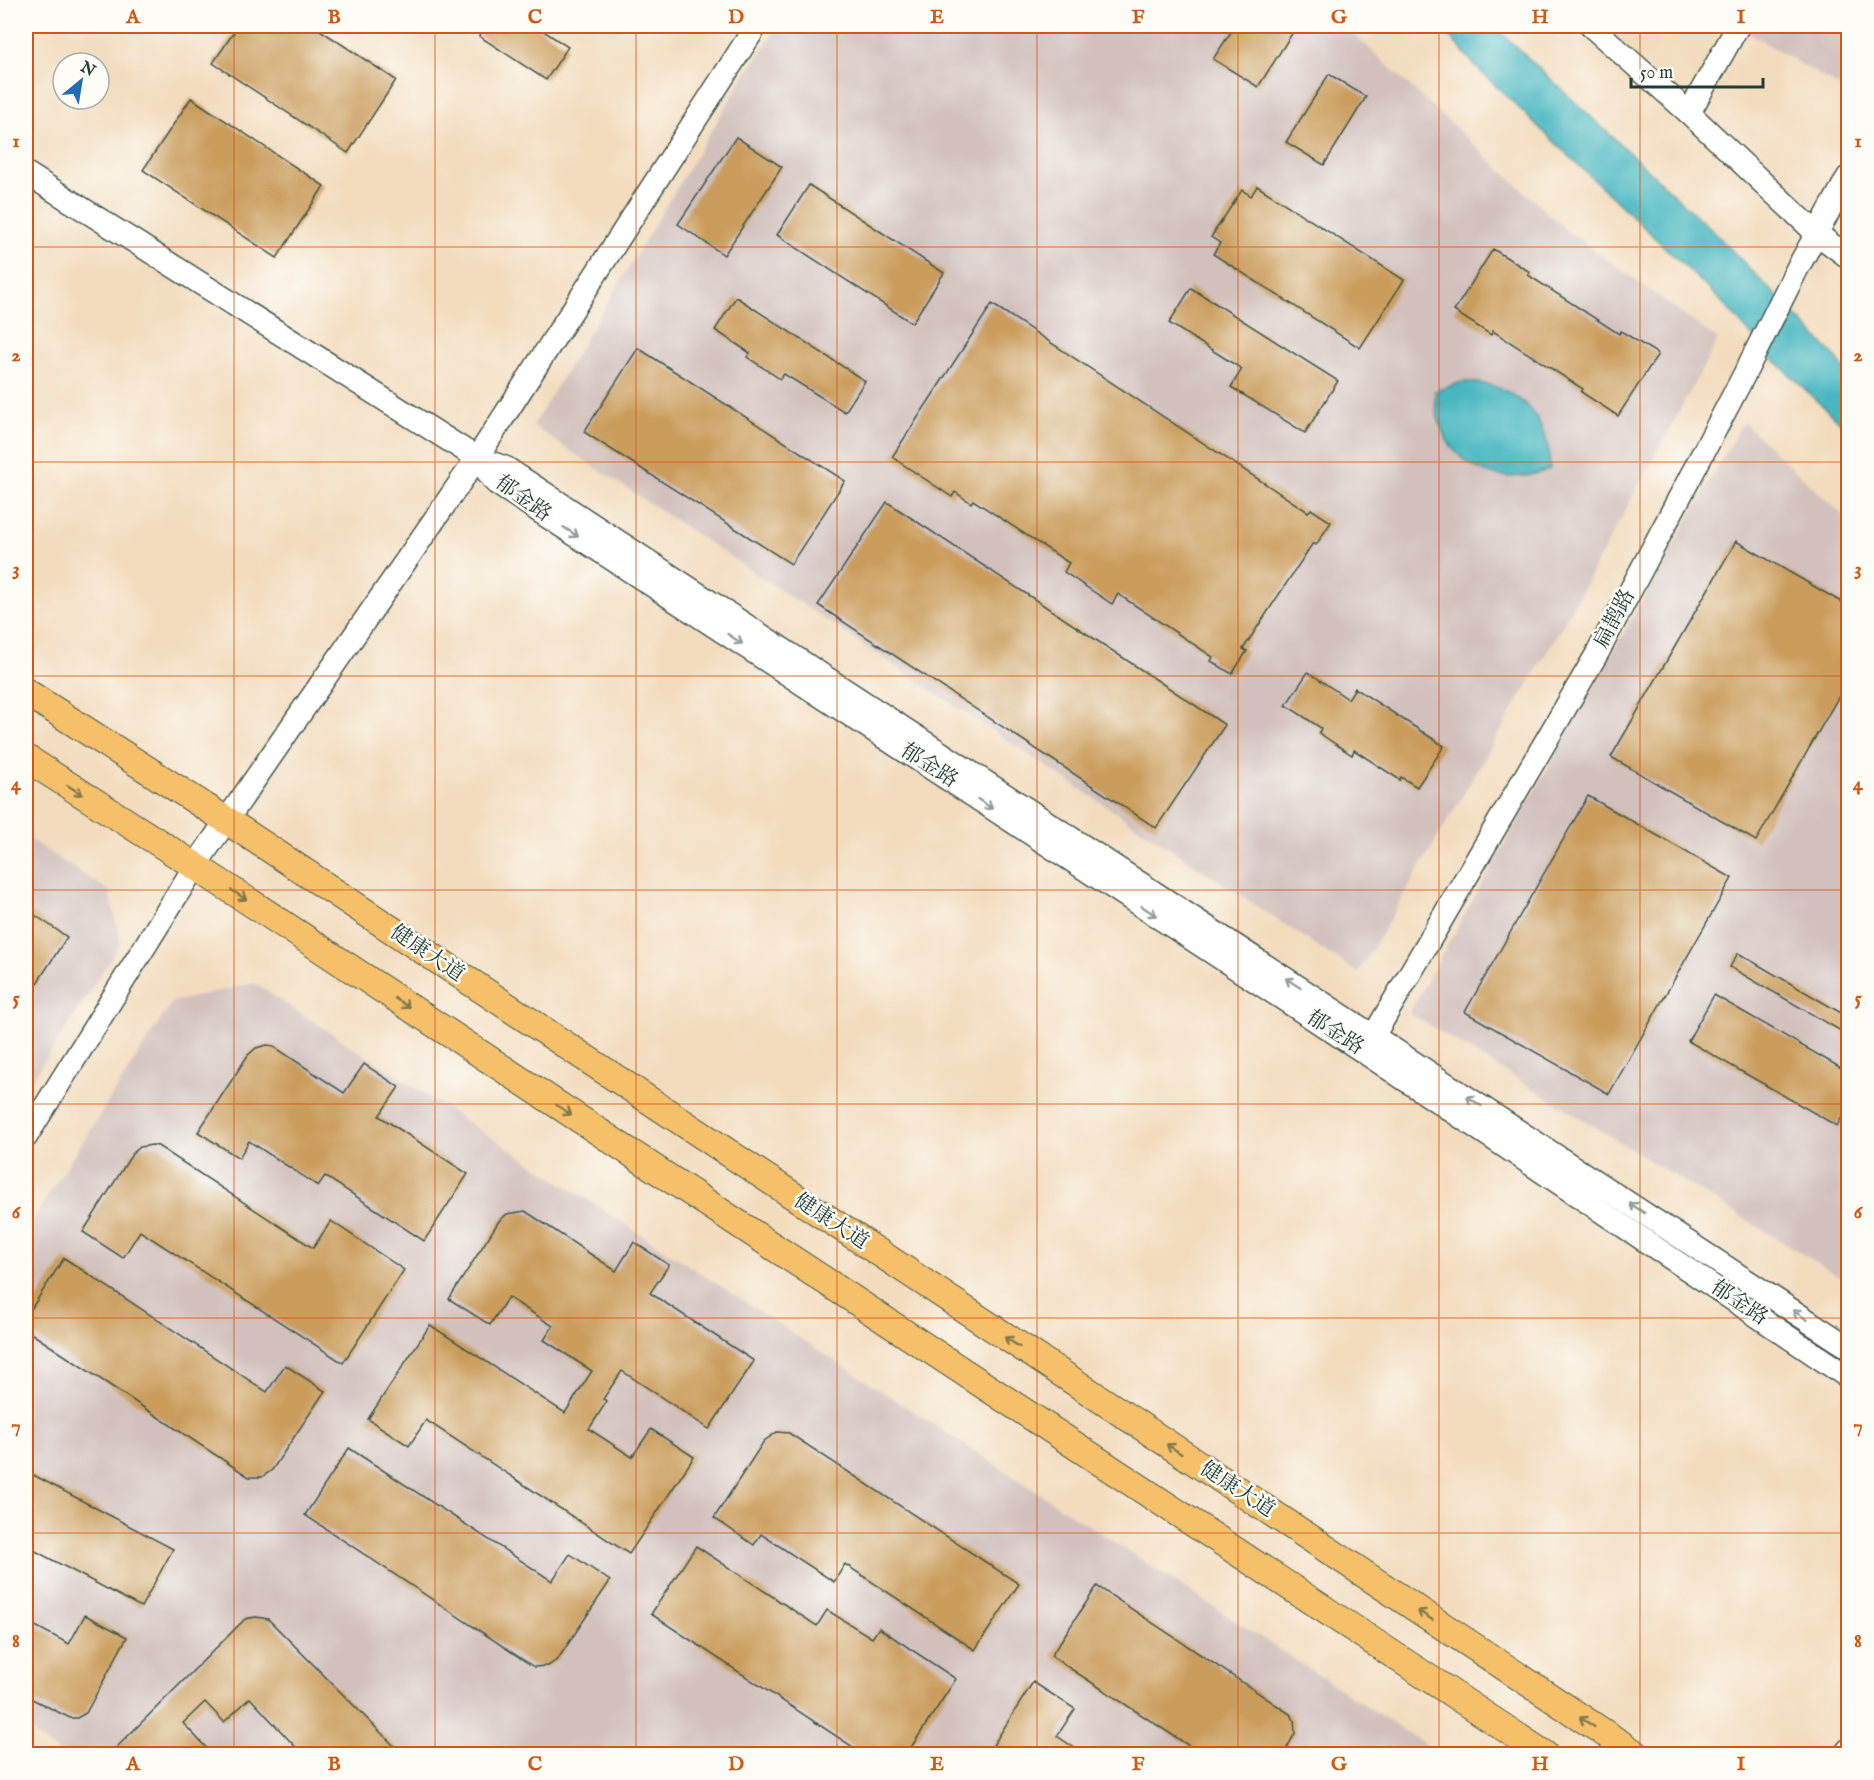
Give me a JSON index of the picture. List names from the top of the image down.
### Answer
{
  "streets": {
    "main road": ["健康大道"],
    "street": ["郁金路", "扁鹊路"]
  },
  "crossings": [
    ["郁金路", "扁鹊路"]
  ],
  "scale_bar": "50 m",
  "north": "top right",
  "grid": {
    "columns": [
      "A",
      "B",
      "C",
      "D",
      "E",
      "F",
      "G",
      "H",
      "I"
    ],
    "rows": [
      "1",
      "2",
      "3",
      "4",
      "5",
      "6",
      "7",
      "8"
    ]
  }
}
